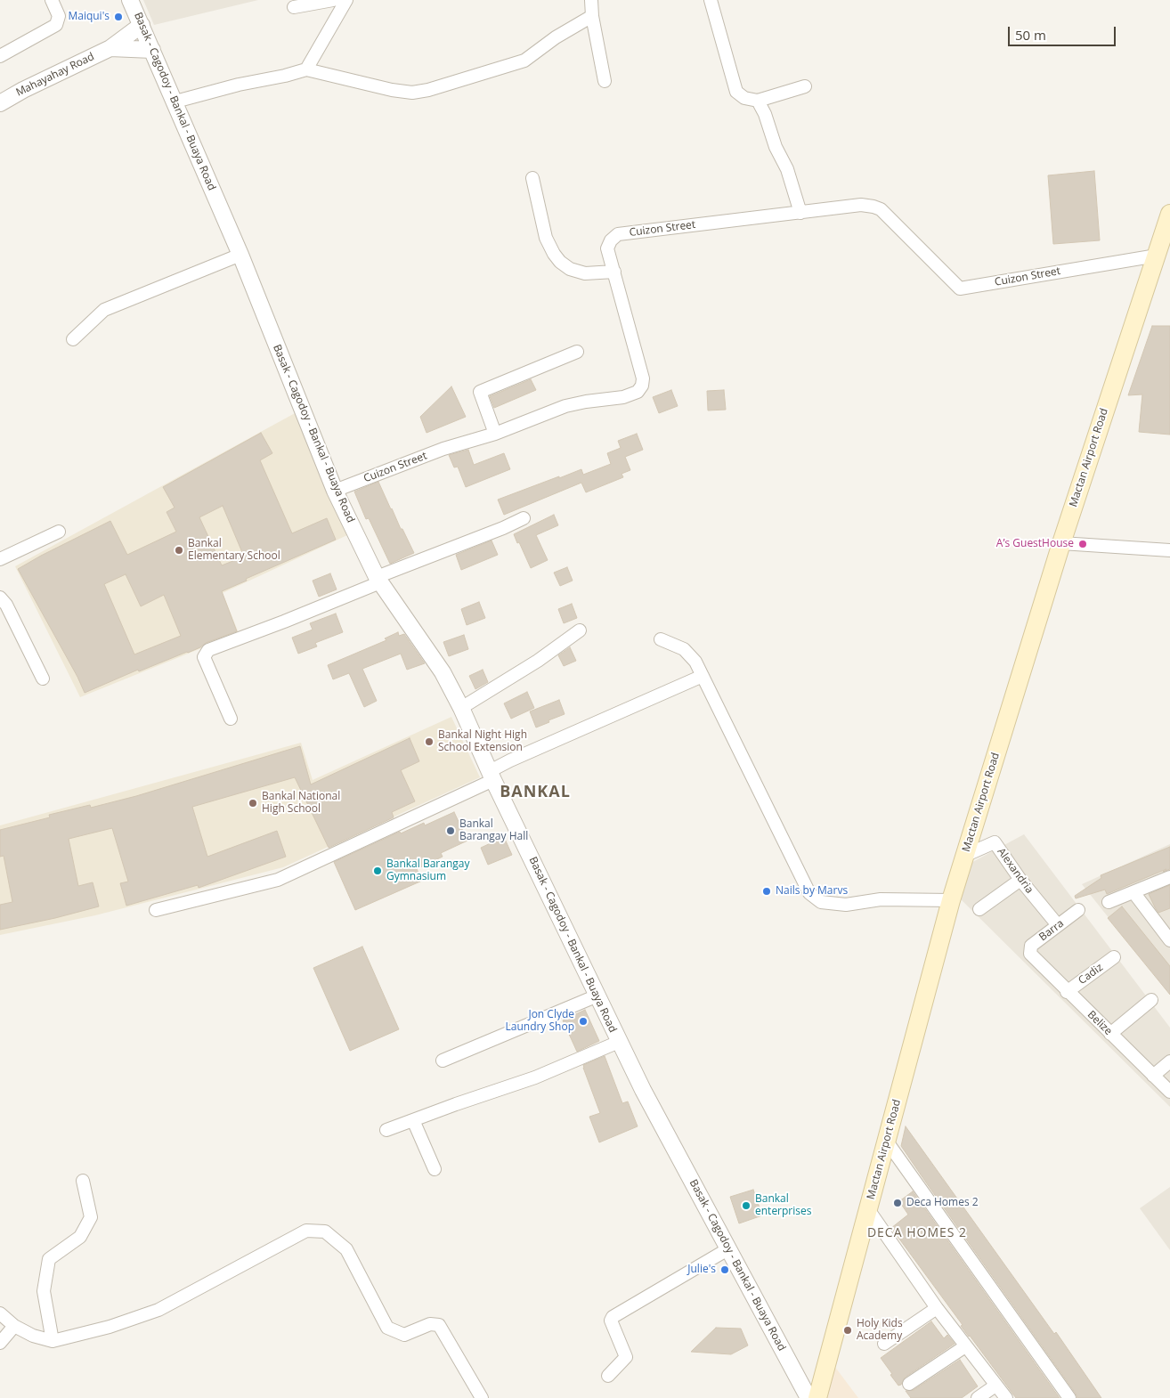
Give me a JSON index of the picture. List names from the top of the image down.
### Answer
{
  "streets": {
    "main road": ["Mactan Airport Road"],
    "street": [
      "Mahayahay Road",
      "Basak - Cagodoy - Bankal - Buaya Road",
      "Cuizon Street",
      "Alexandria",
      "Barra",
      "Cadiz",
      "Belize"
    ]
  },
  "crossings": [
    ["Mahayahay Road", "Basak - Cagodoy - Bankal - Buaya Road"],
    ["Basak - Cagodoy - Bankal - Buaya Road", "Cuizon Street"],
    ["Cuizon Street", "Mactan Airport Road"],
    ["Mactan Airport Road", "Alexandria"],
    ["Alexandria", "Barra"],
    ["Barra", "Belize"],
    ["Cadiz", "Belize"]
  ],
  "districts": ["BANKAL", "DECA HOMES 2"],
  "places": [
    "Maiqui's",
    "A’s GuestHouse",
    "Bankal Elementary School",
    "Bankal Night High School Extension",
    "Bankal National High School",
    "Bankal Barangay Hall",
    "Bankal Barangay Gymnasium",
    "Nails by Marvs",
    "Jon Clyde Laundry Shop",
    "Deca Homes 2",
    "Bankal enterprises",
    "Julie's",
    "Holy Kids Academy"
  ],
  "scale_bar": "50 m"
}
